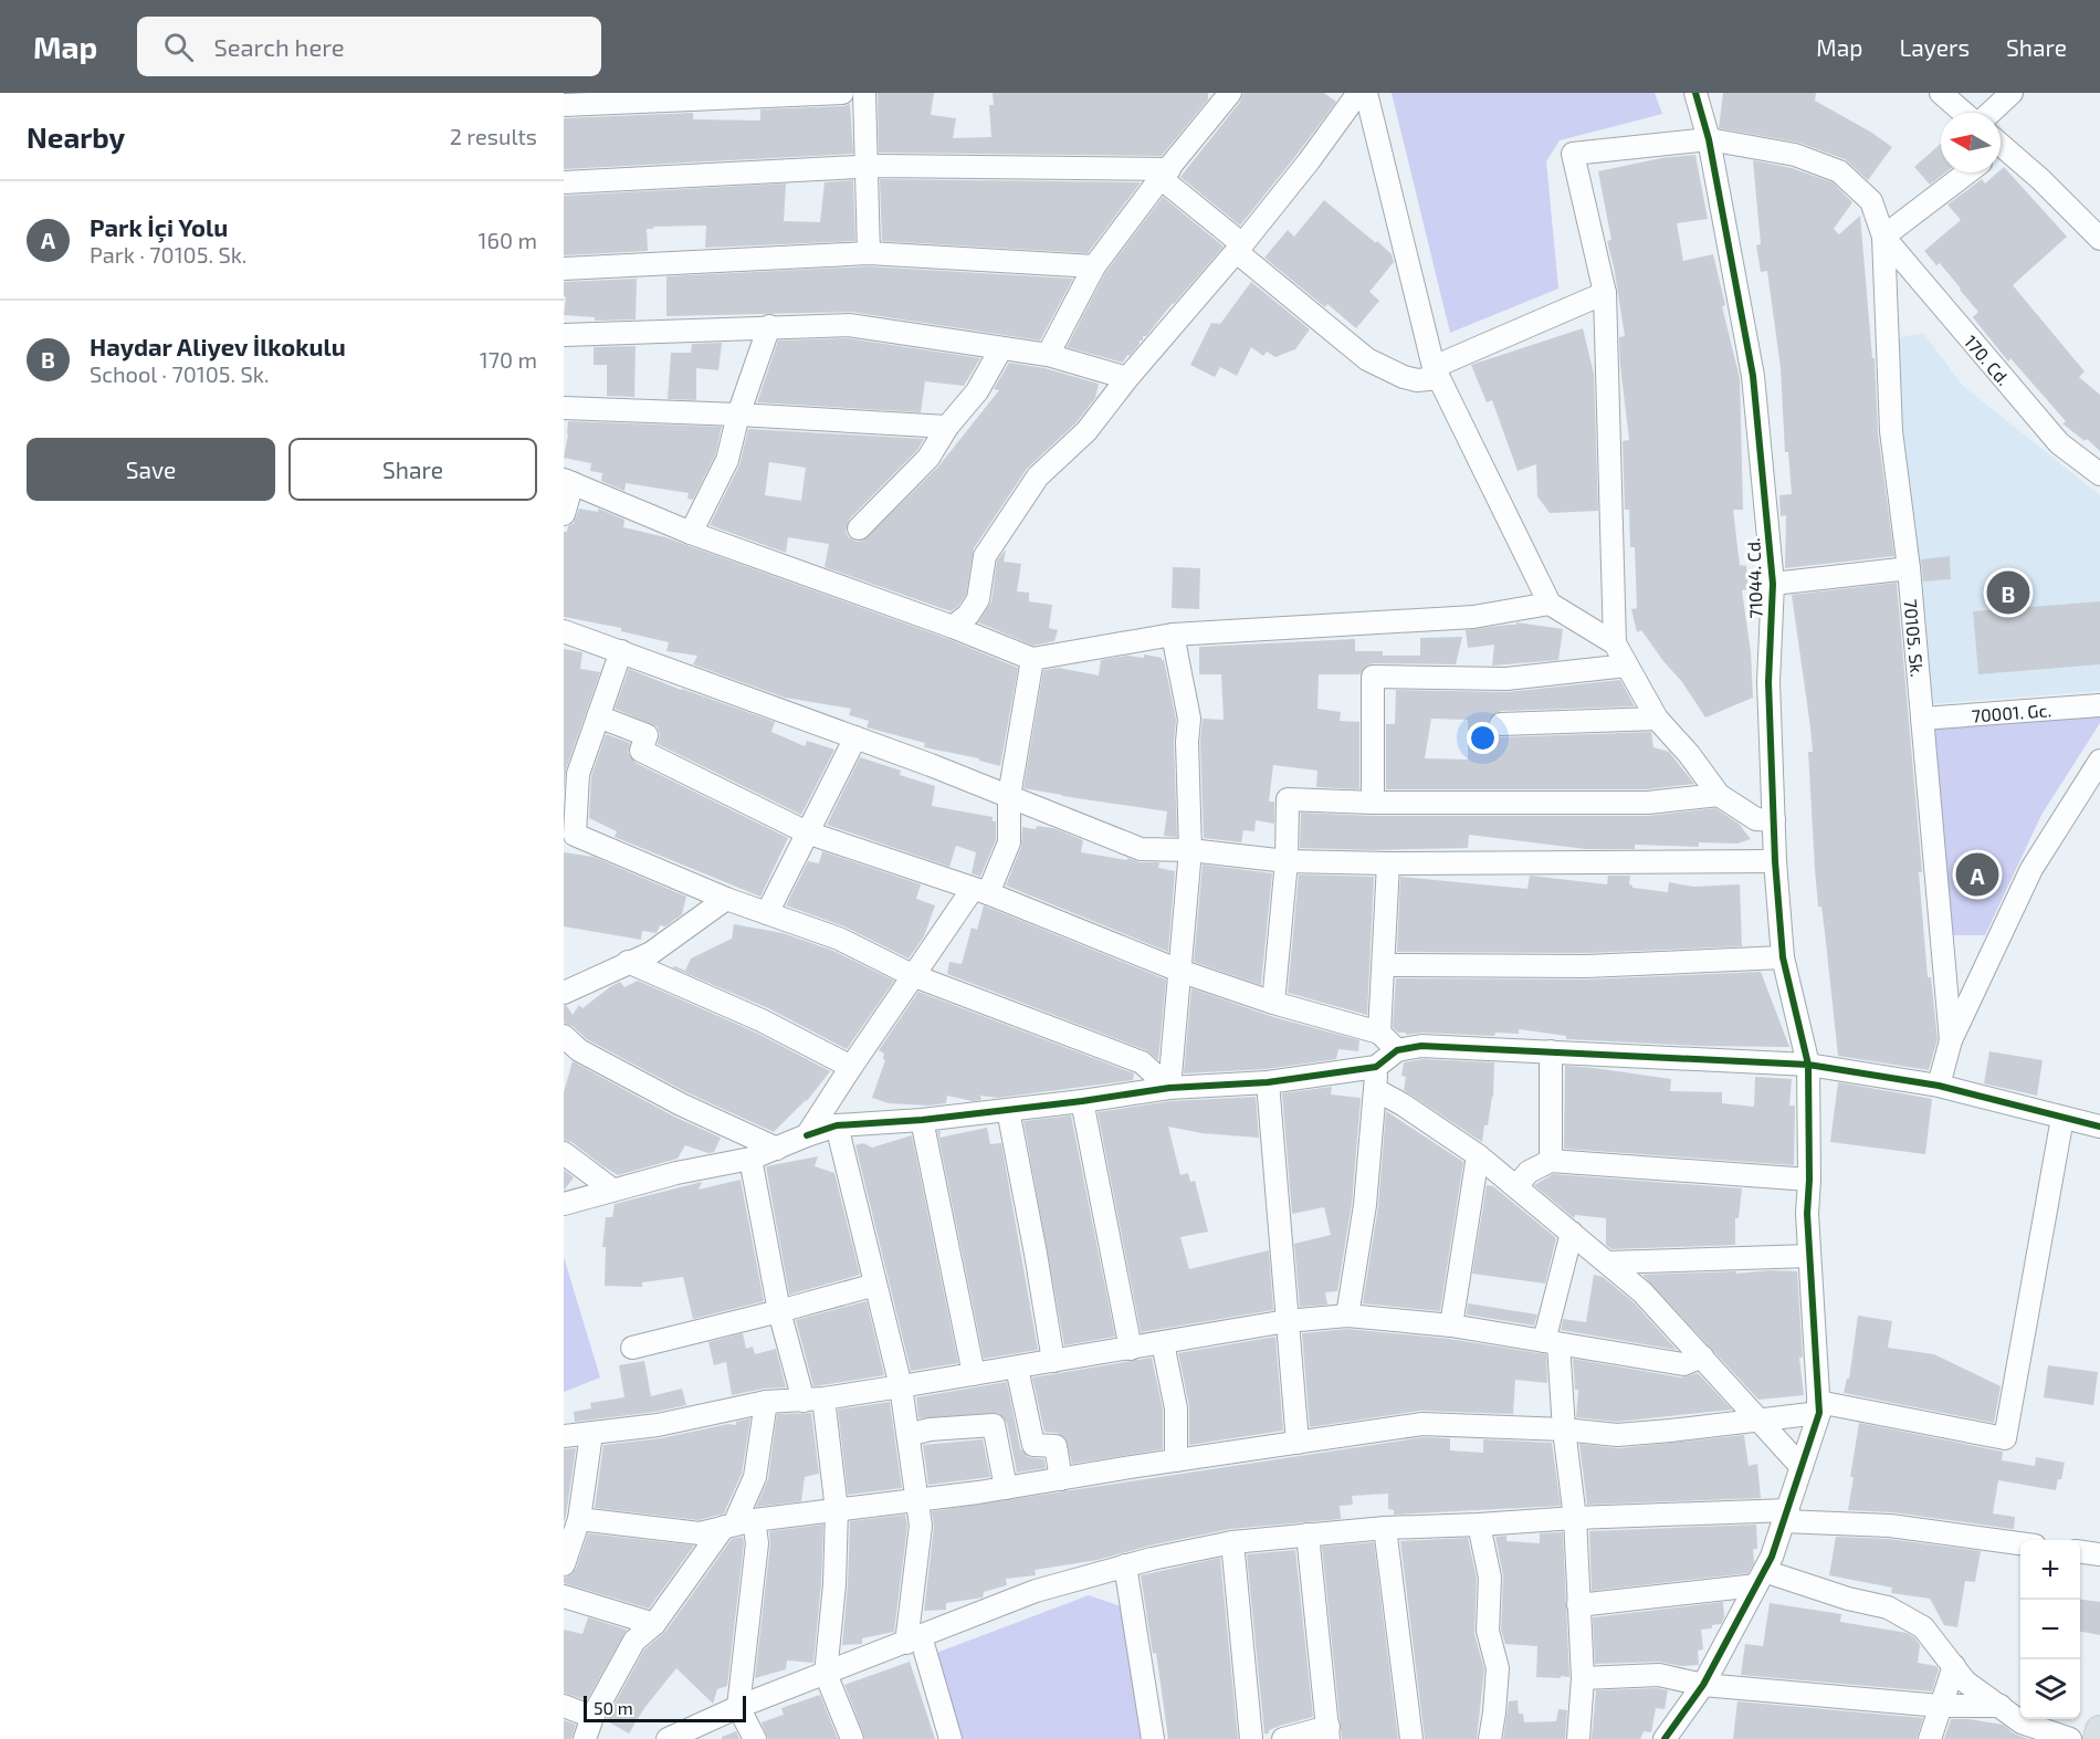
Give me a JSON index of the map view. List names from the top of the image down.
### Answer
{
  "streets": {
    "street": [
      "170. Cd.",
      "71044. Cd.",
      "70105. Sk.",
      "70001. Gc."
    ]
  },
  "crossings": [
    ["170. Cd.", "70105. Sk."],
    ["70105. Sk.", "70001. Gc."]
  ],
  "scale_bar": "50 m",
  "north": "left",
  "page": {
    "header": "Map",
    "search": "Search here",
    "nav": ["Map", "Layers", "Share"],
    "heading": ["Nearby", "2 results"],
    "list": [
      {
        "mark": "A",
        "name": "Park İçi Yolu",
        "note": "Park · 70105. Sk.",
        "value": "160 m"
      },
      {
        "mark": "B",
        "name": "Haydar Aliyev İlkokulu",
        "note": "School · 70105. Sk.",
        "value": "170 m"
      }
    ],
    "buttons": ["Save", "Share"],
    "pins": ["B", "A"],
    "map_buttons": ["+", "−"],
    "scale": "50 m"
  }
}
